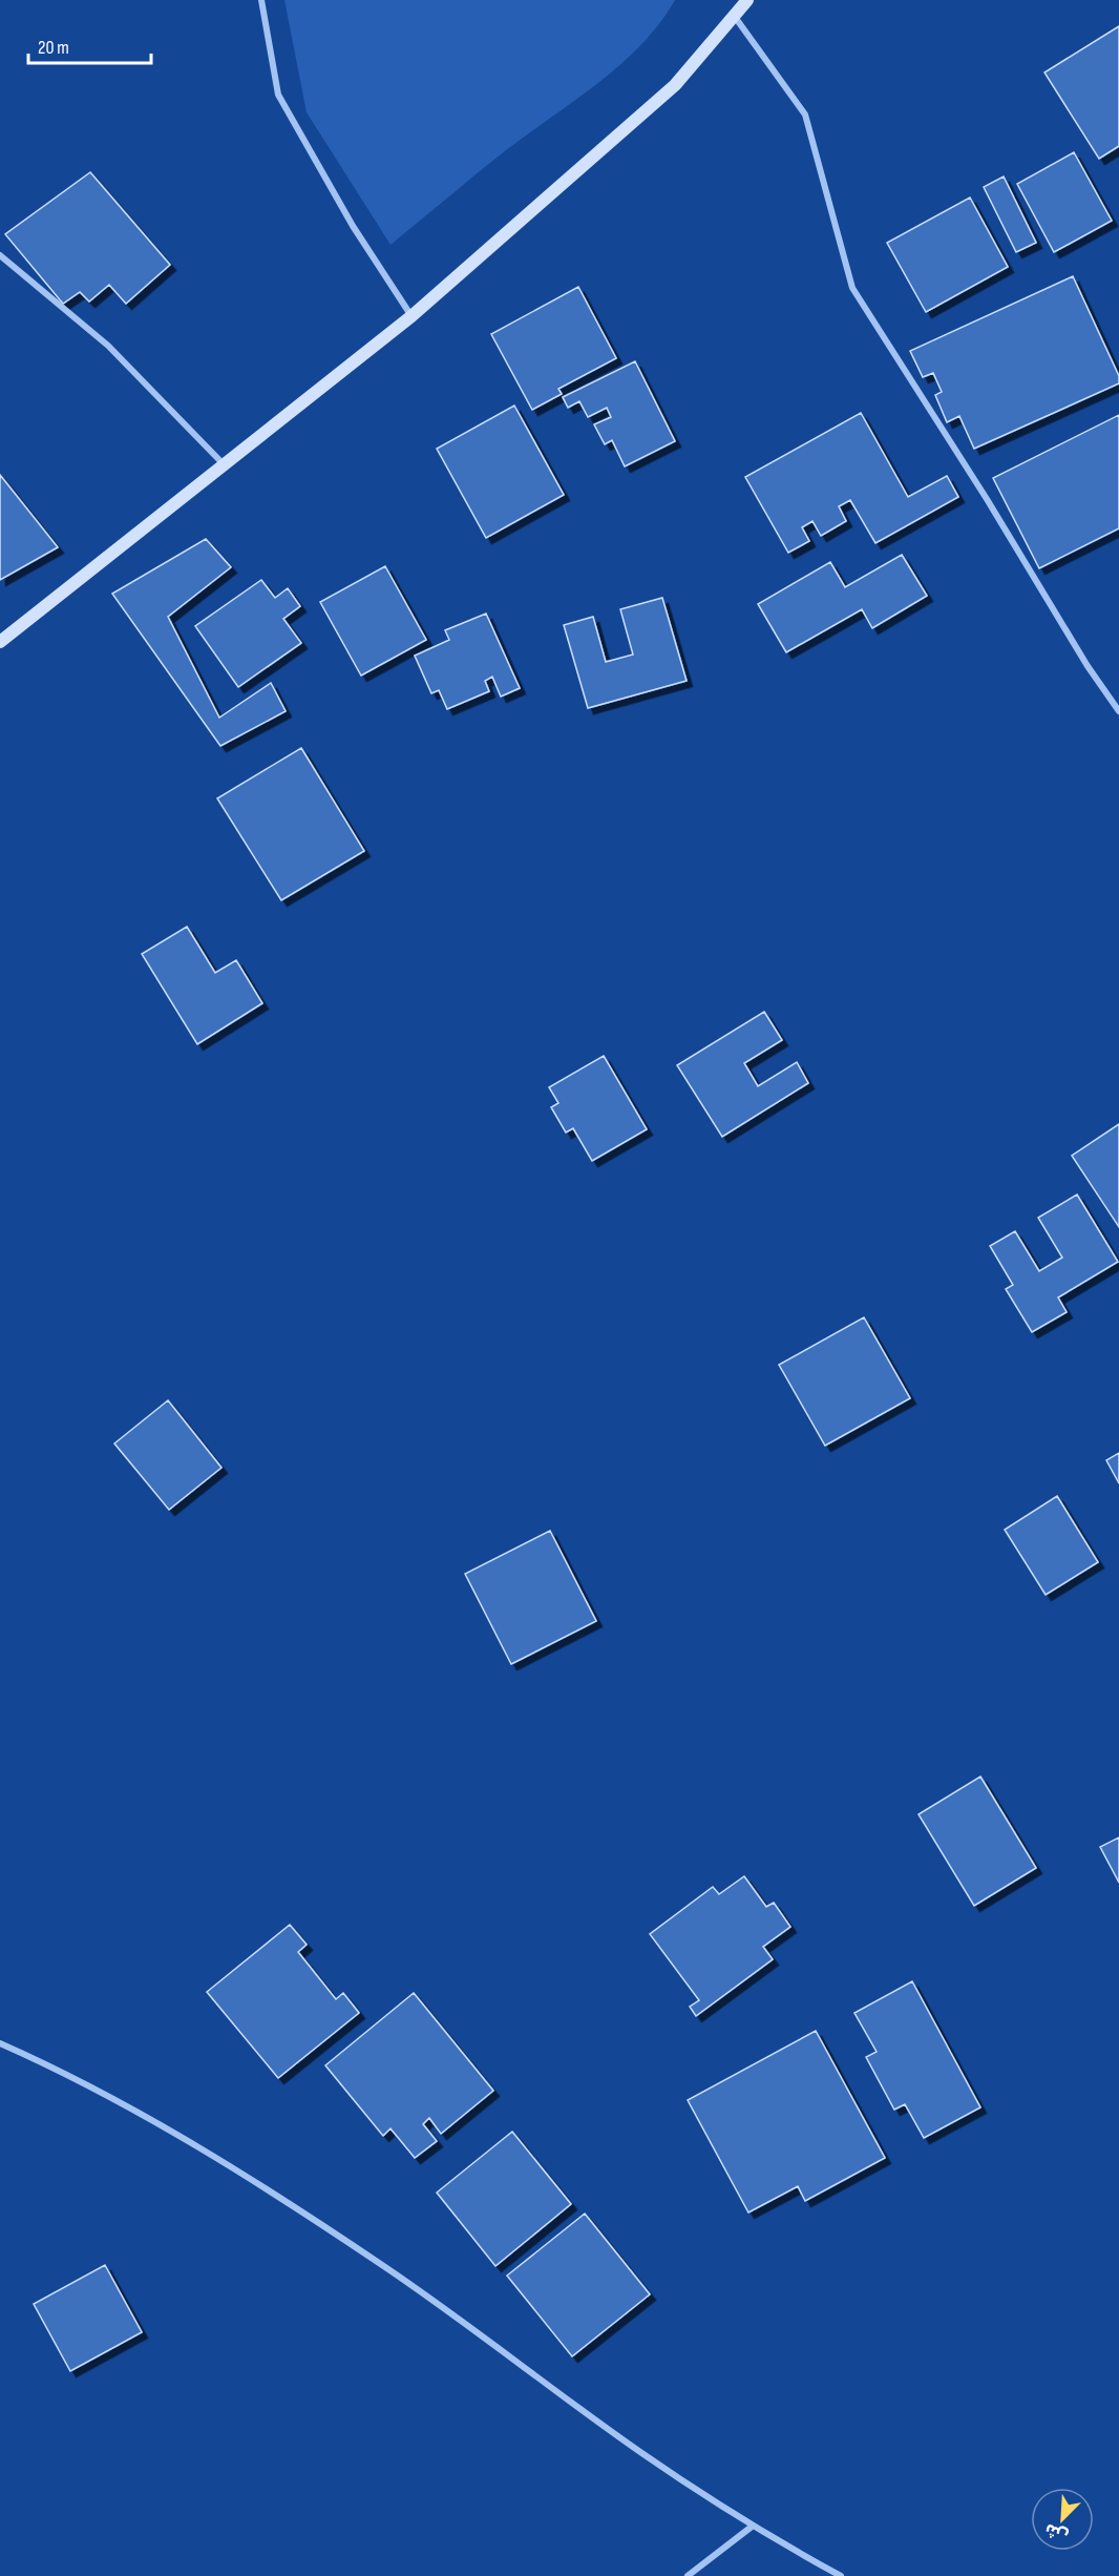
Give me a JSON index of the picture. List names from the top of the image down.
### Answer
{
  "scale_bar": "20 m",
  "north": "bottom left"
}
